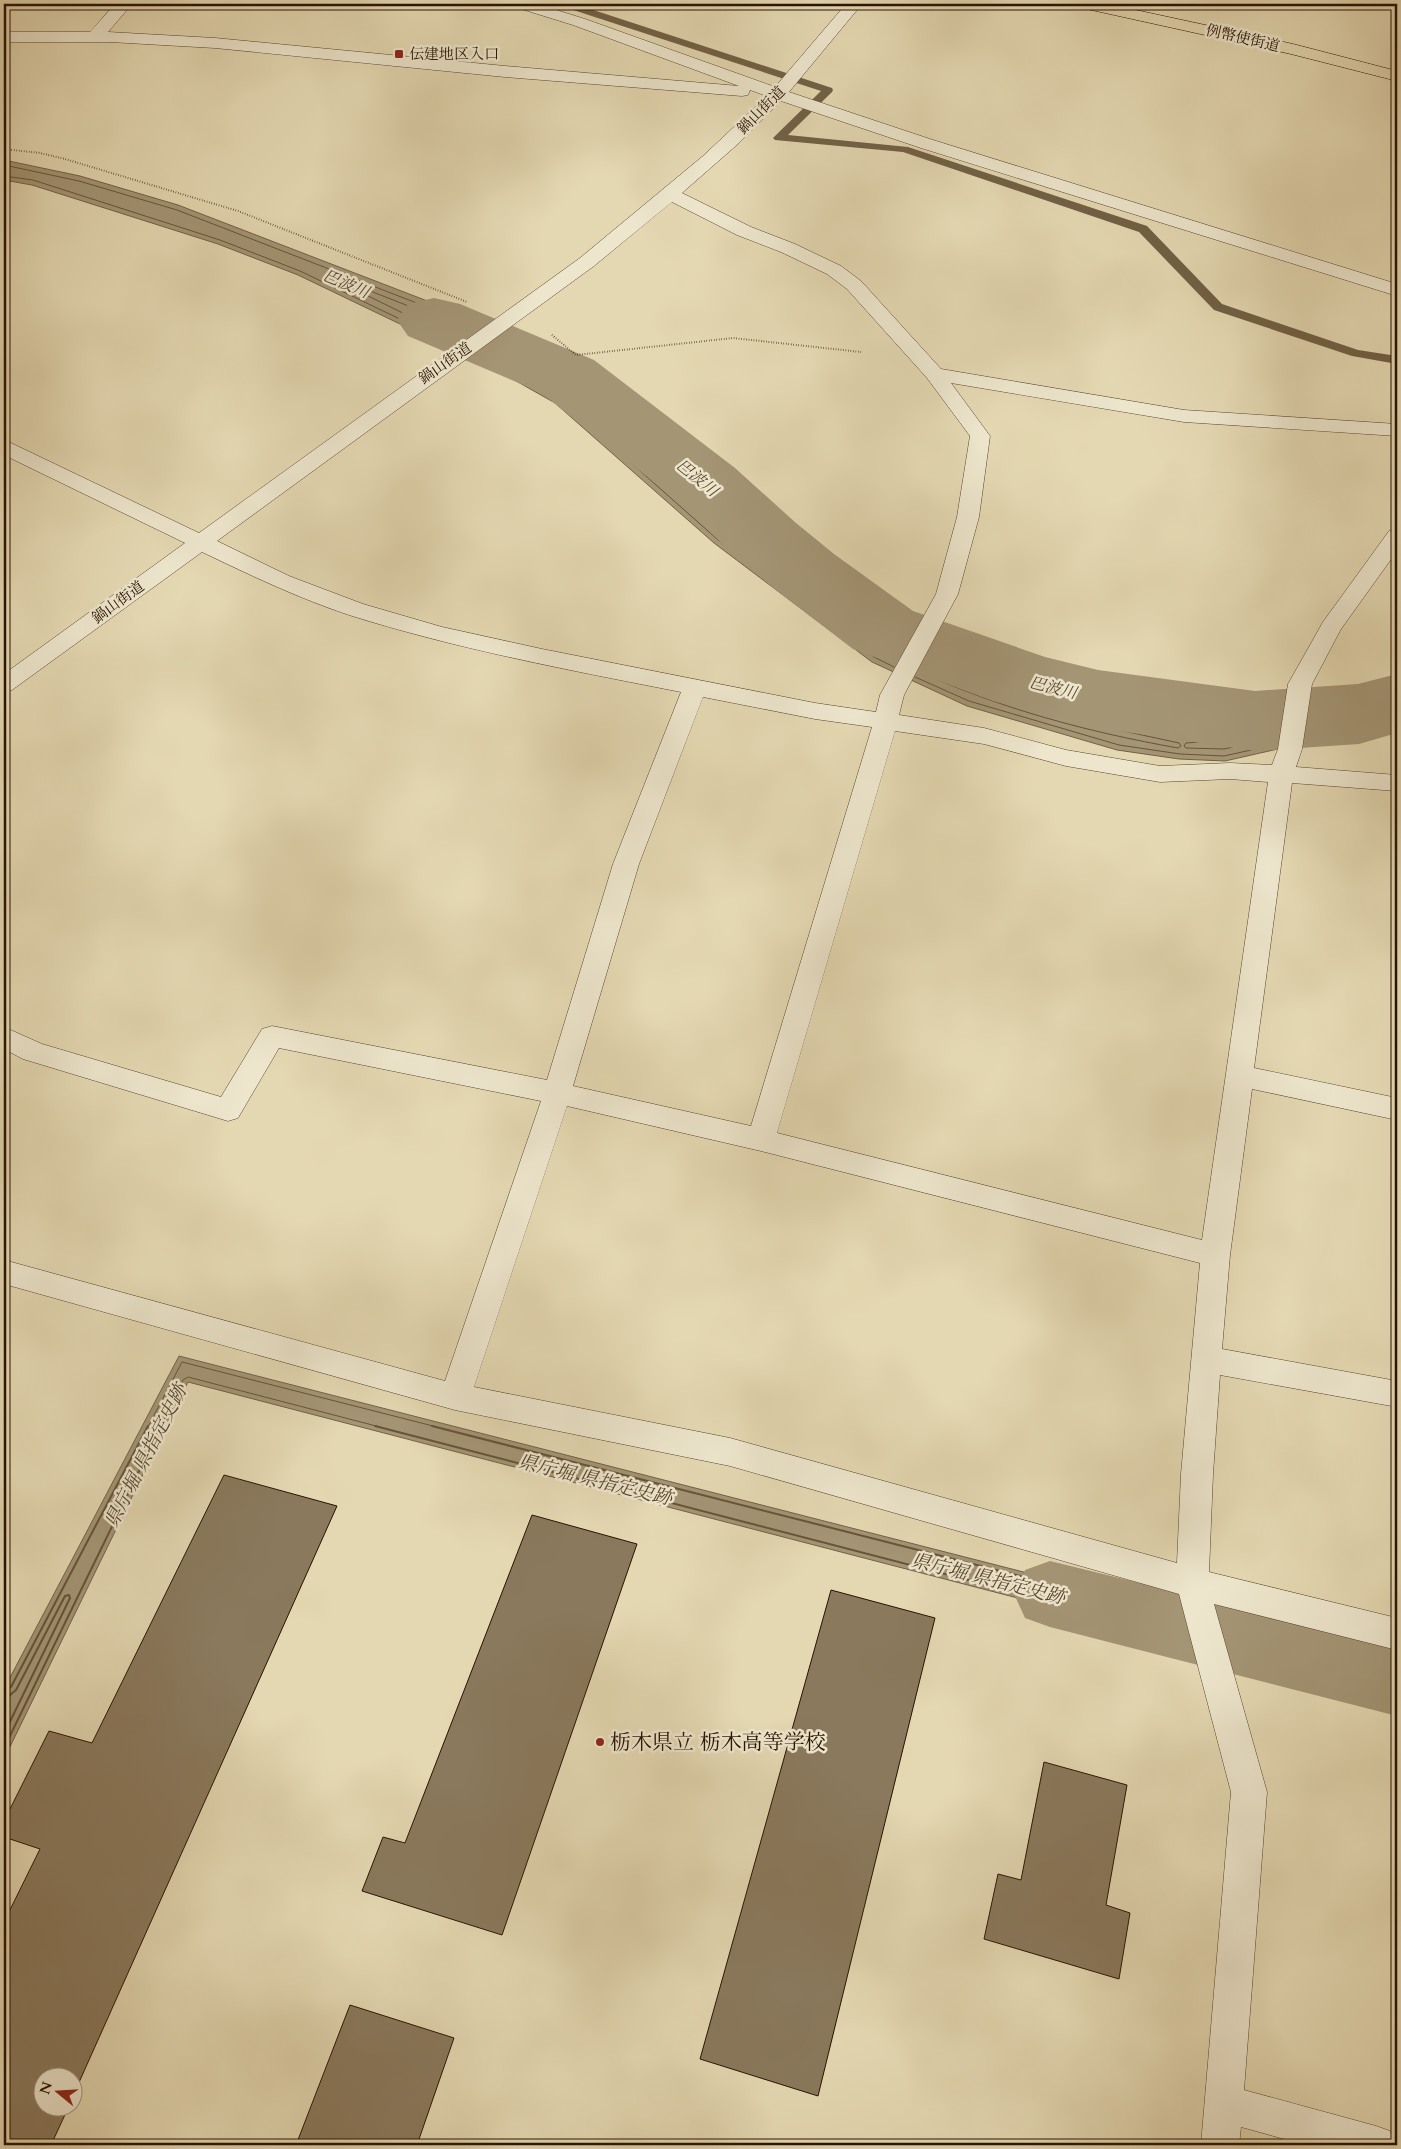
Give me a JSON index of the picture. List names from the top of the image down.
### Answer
{
  "streets": {
    "main road": ["例幣使街道"],
    "street": ["鍋山街道"]
  },
  "water": ["巴波川", "県庁堀 県指定史跡"],
  "places": {
    "transit": ["伝建地区入口"],
    "other": ["栃木県立 栃木高等学校"]
  },
  "north": "left"
}
